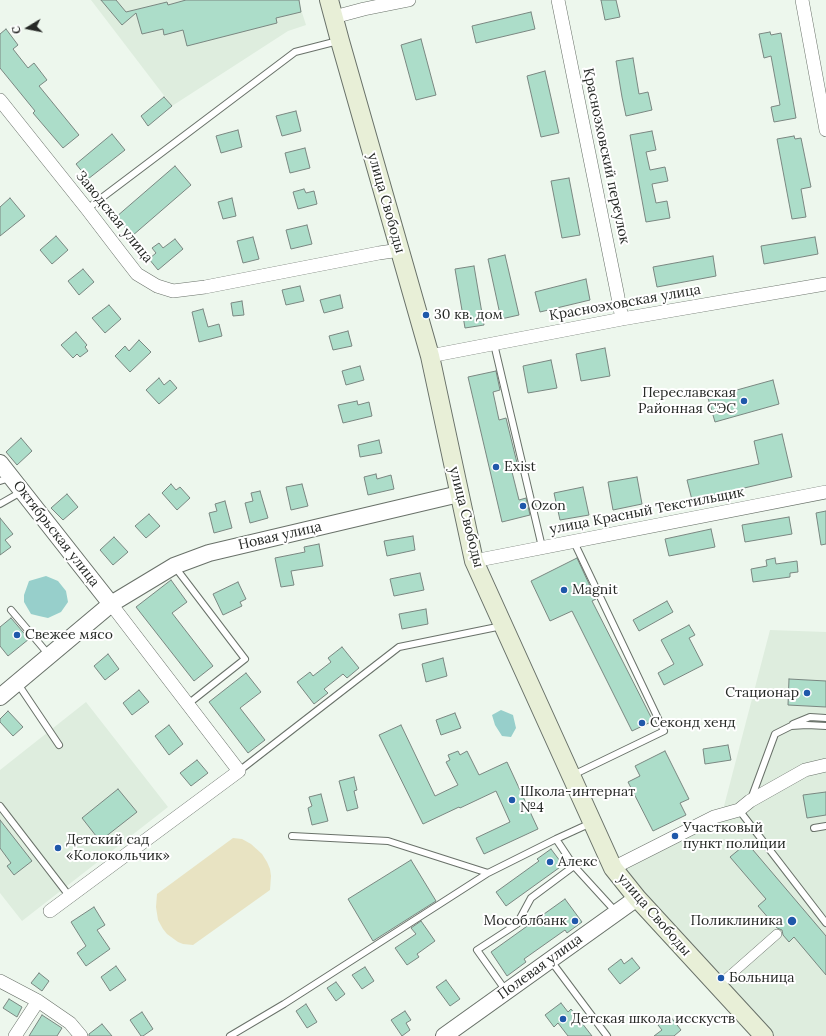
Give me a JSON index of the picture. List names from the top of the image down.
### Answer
{
  "streets": {
    "main road": ["улица Свободы"],
    "street": [
      "Красноэховский переулок",
      "Заводская улица",
      "Красноэховская улица",
      "улица Красный Текстильщик",
      "Октябрьская улица",
      "Новая улица",
      "Полевая улица"
    ]
  },
  "crossings": [
    ["Красноэховский переулок", "Красноэховская улица"],
    ["улица Свободы", "Заводская улица"],
    ["улица Свободы", "Красноэховская улица"],
    ["улица Свободы", "улица Красный Текстильщик"],
    ["улица Свободы", "Новая улица"],
    ["улица Свободы", "Полевая улица"],
    ["Октябрьская улица", "Новая улица"]
  ],
  "places": [
    "30 кв. дом",
    "Переславская Районная СЭС",
    "Exist",
    "Ozon",
    "Magnit",
    "Свежее мясо",
    "Стационар",
    "Секонд хенд",
    "Школа-интернат №4",
    "Участковый пункт полиции",
    "Детский сад «Колокольчик»",
    "Алекс",
    "Мособлбанк",
    "Поликлиника",
    "Больница",
    "Детская школа исскуств"
  ],
  "north": "left"
}
